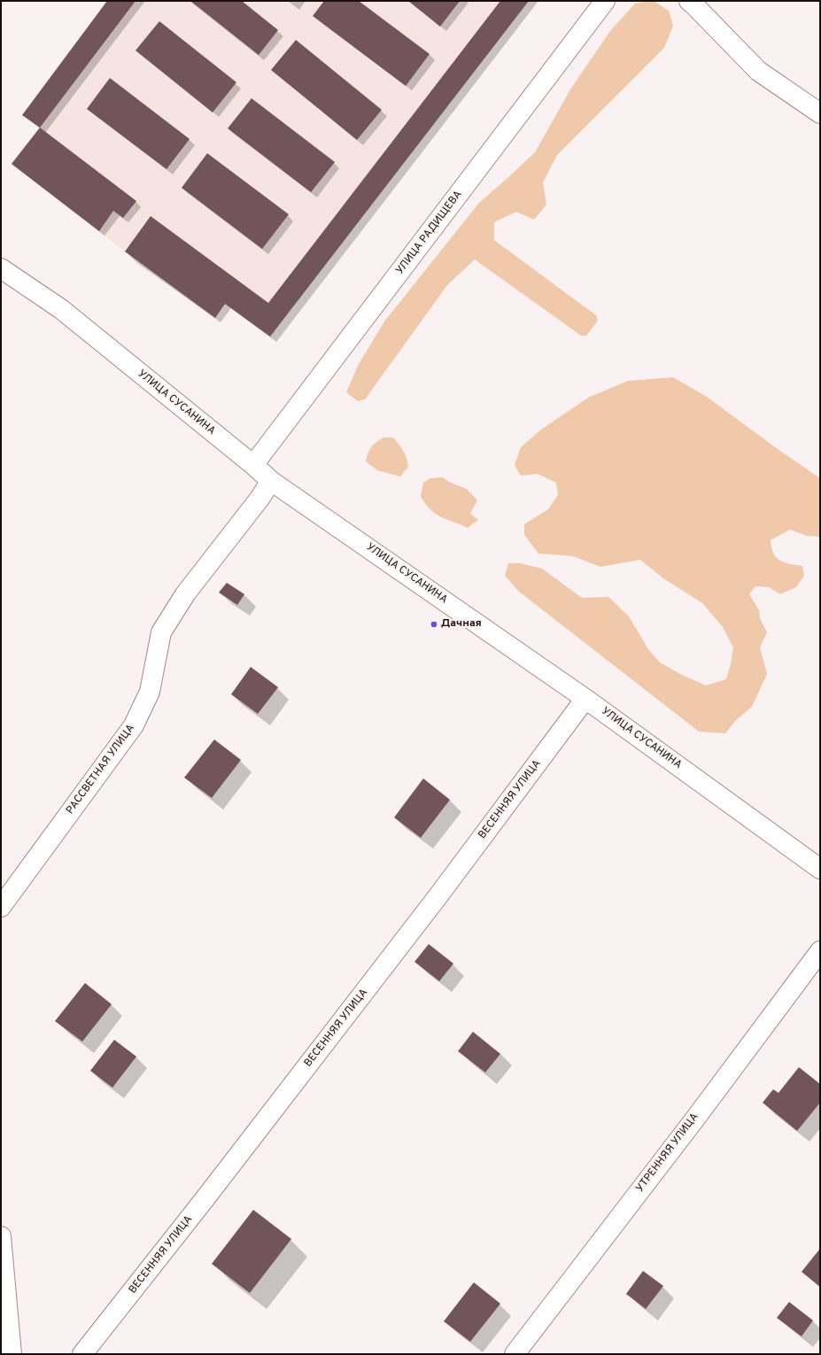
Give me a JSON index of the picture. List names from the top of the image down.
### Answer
{
  "streets": {
    "street": [
      "УЛИЦА РАДИЩЕВА",
      "УЛИЦА СУСАНИНА",
      "РАССВЕТНАЯ УЛИЦА",
      "ВЕСЕННЯЯ УЛИЦА",
      "УТРЕННЯЯ УЛИЦА"
    ]
  },
  "crossings": [
    ["УЛИЦА РАДИЩЕВА", "УЛИЦА СУСАНИНА"],
    ["УЛИЦА СУСАНИНА", "РАССВЕТНАЯ УЛИЦА"],
    ["УЛИЦА СУСАНИНА", "ВЕСЕННЯЯ УЛИЦА"]
  ],
  "places": ["Дачная"]
}
